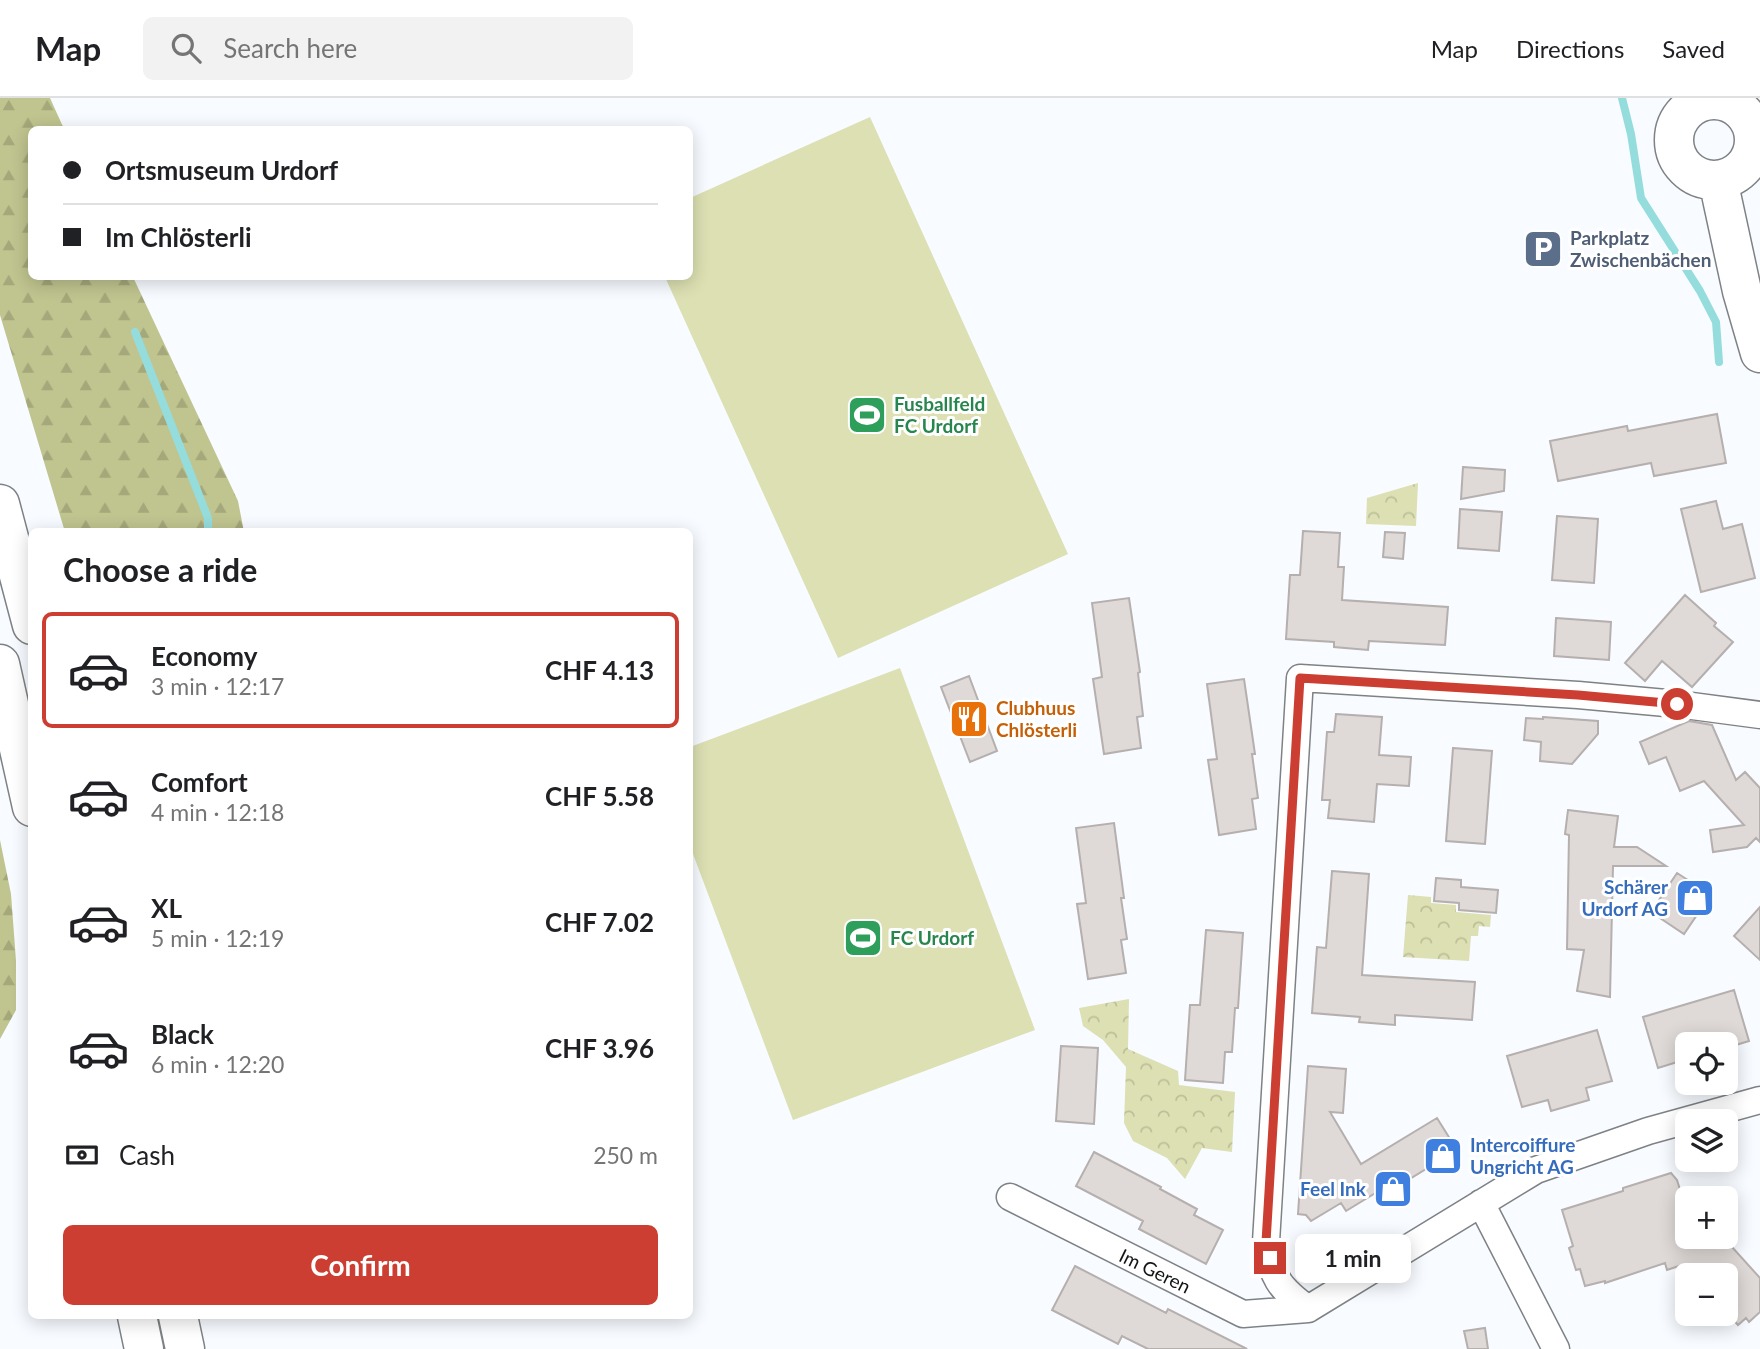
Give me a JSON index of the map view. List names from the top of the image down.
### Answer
{
  "streets": {
    "street": ["Im Geren"]
  },
  "places": {
    "parking": ["Parkplatz Zwischenbächen"],
    "sports": ["Fusballfeld FC Urdorf", "FC Urdorf"],
    "restaurant": ["Clubhuus Chlösterli"],
    "shop": ["Schärer Urdorf AG", "Intercoiffure Ungricht AG", "Feel Ink"]
  },
  "page": {
    "header": "Map",
    "search": "Search here",
    "nav": ["Map", "Directions", "Saved"],
    "banner": ["Ortsmuseum Urdorf", "Im Chlösterli"],
    "heading": "Choose a ride",
    "list": [
      {
        "name": "Economy",
        "note": "3 min · 12:17",
        "value": "CHF 4.13"
      },
      {
        "name": "Comfort",
        "note": "4 min · 12:18",
        "value": "CHF 5.58"
      },
      {
        "name": "XL",
        "note": "5 min · 12:19",
        "value": "CHF 7.02"
      },
      {
        "name": "Black",
        "note": "6 min · 12:20",
        "value": "CHF 3.96"
      }
    ],
    "map_buttons": ["+", "−"],
    "pay": ["Cash", "250 m"],
    "buttons": "Confirm",
    "bubble": "1 min"
  }
}
